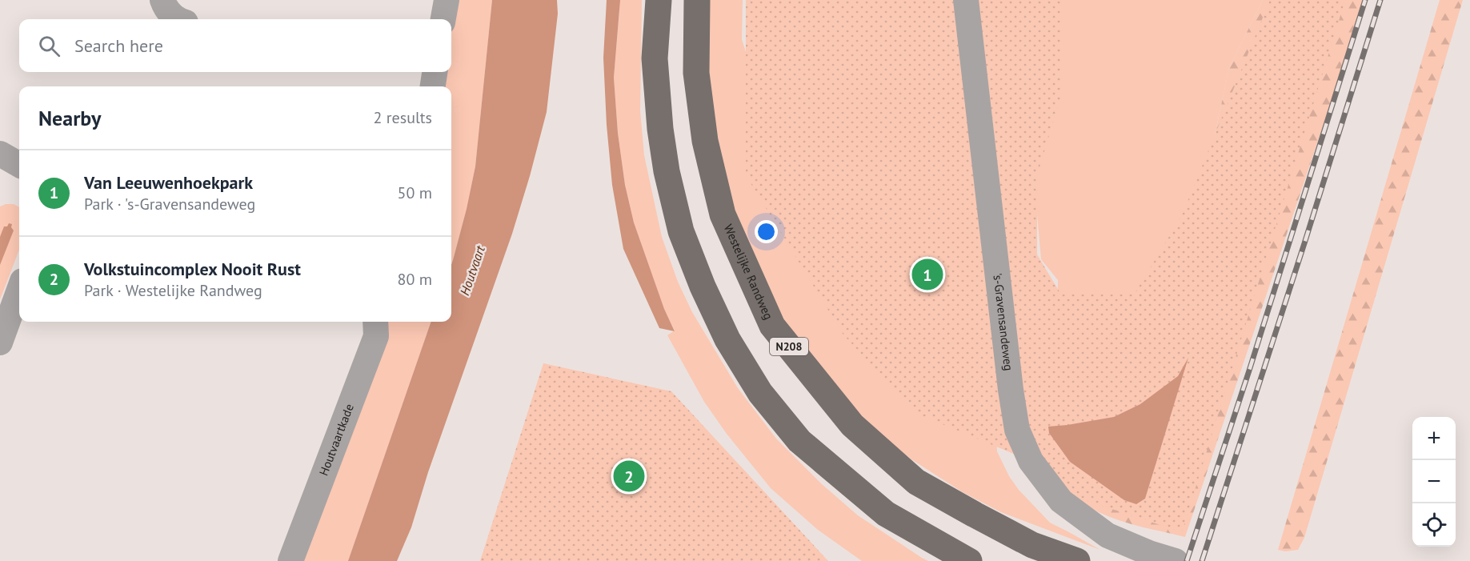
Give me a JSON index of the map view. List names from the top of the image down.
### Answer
{
  "streets": {
    "main road": ["Westelijke Randweg", "N208"],
    "street": ["'s-Gravensandeweg", "Houtvaartkade"]
  },
  "water": ["Houtvaart"],
  "page": {
    "search": "Search here",
    "heading": ["Nearby", "2 results"],
    "list": [
      {
        "mark": "1",
        "name": "Van Leeuwenhoekpark",
        "note": "Park · 's-Gravensandeweg",
        "value": "50 m"
      },
      {
        "mark": "2",
        "name": "Volkstuincomplex Nooit Rust",
        "note": "Park · Westelijke Randweg",
        "value": "80 m"
      }
    ],
    "pins": ["1", "2"],
    "map_buttons": ["+", "−"]
  }
}
